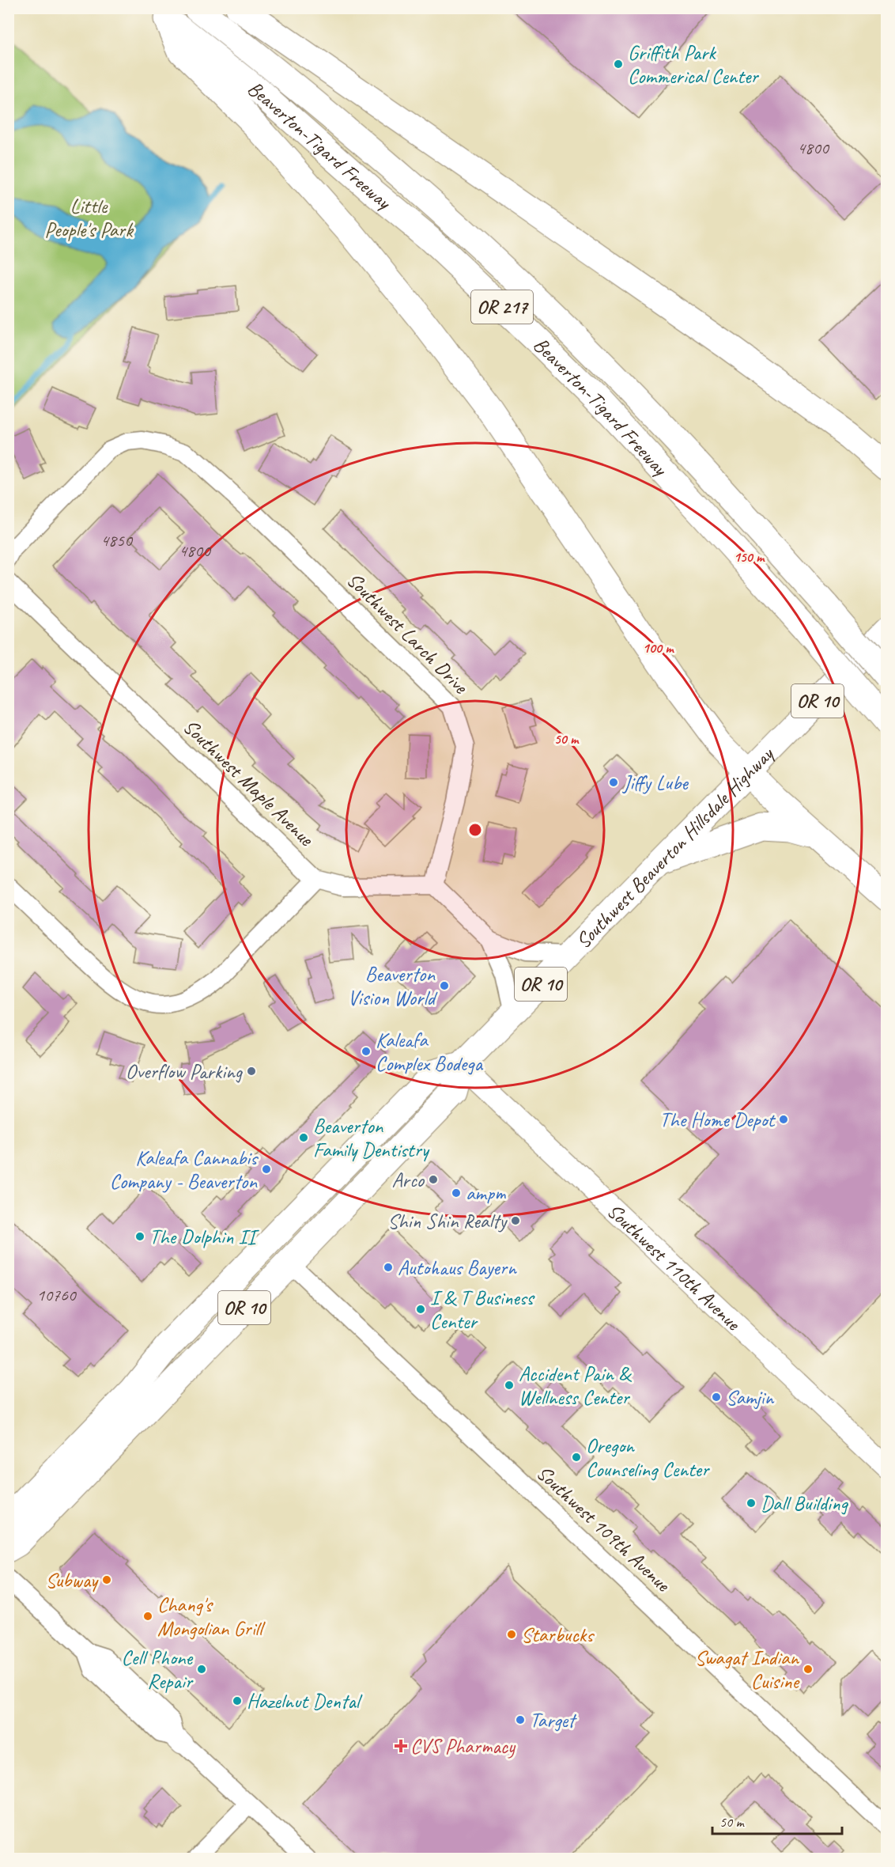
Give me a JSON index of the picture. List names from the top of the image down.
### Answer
{
  "streets": {
    "main road": [
      "Beaverton-Tigard Freeway",
      "OR 217",
      "OR 10",
      "Southwest Beaverton Hillsdale Highway"
    ],
    "street": [
      "Southwest Larch Drive",
      "Southwest Maple Avenue",
      "Southwest 110th Avenue",
      "Southwest 109th Avenue"
    ]
  },
  "crossings": [
    ["Southwest Larch Drive", "Southwest Maple Avenue"],
    ["OR 10", "Southwest Beaverton Hillsdale Highway"],
    ["OR 10", "Southwest 110th Avenue"],
    ["Southwest Beaverton Hillsdale Highway", "Southwest 110th Avenue"],
    ["Southwest Beaverton Hillsdale Highway", "Southwest 109th Avenue"]
  ],
  "parks": ["Little People's Park"],
  "places": {
    "other": [
      "Griffith Park Commerical Center",
      "Jiffy Lube",
      "Beaverton Vision World",
      "Kaleafa Complex Bodega",
      "Overflow Parking",
      "The Home Depot",
      "Beaverton Family Dentistry",
      "Kaleafa Cannabis Company - Beaverton",
      "Arco",
      "ampm",
      "Shin Shin Realty",
      "The Dolphin II",
      "Autohaus Bayern",
      "I & T Business Center",
      "Accident Pain & Wellness Center",
      "Samjin",
      "Oregon Counseling Center",
      "Dall Building",
      "Subway",
      "Chang's Mongolian Grill",
      "Starbucks",
      "Cell Phone Repair",
      "Swagat Indian Cuisine",
      "Hazelnut Dental",
      "Target"
    ],
    "health": ["CVS Pharmacy"]
  },
  "house_numbers": [
    "4800",
    "4850",
    "4800",
    "10760"
  ],
  "scale_bar": "50 m",
  "rings": ["150 m", "100 m", "50 m"]
}
